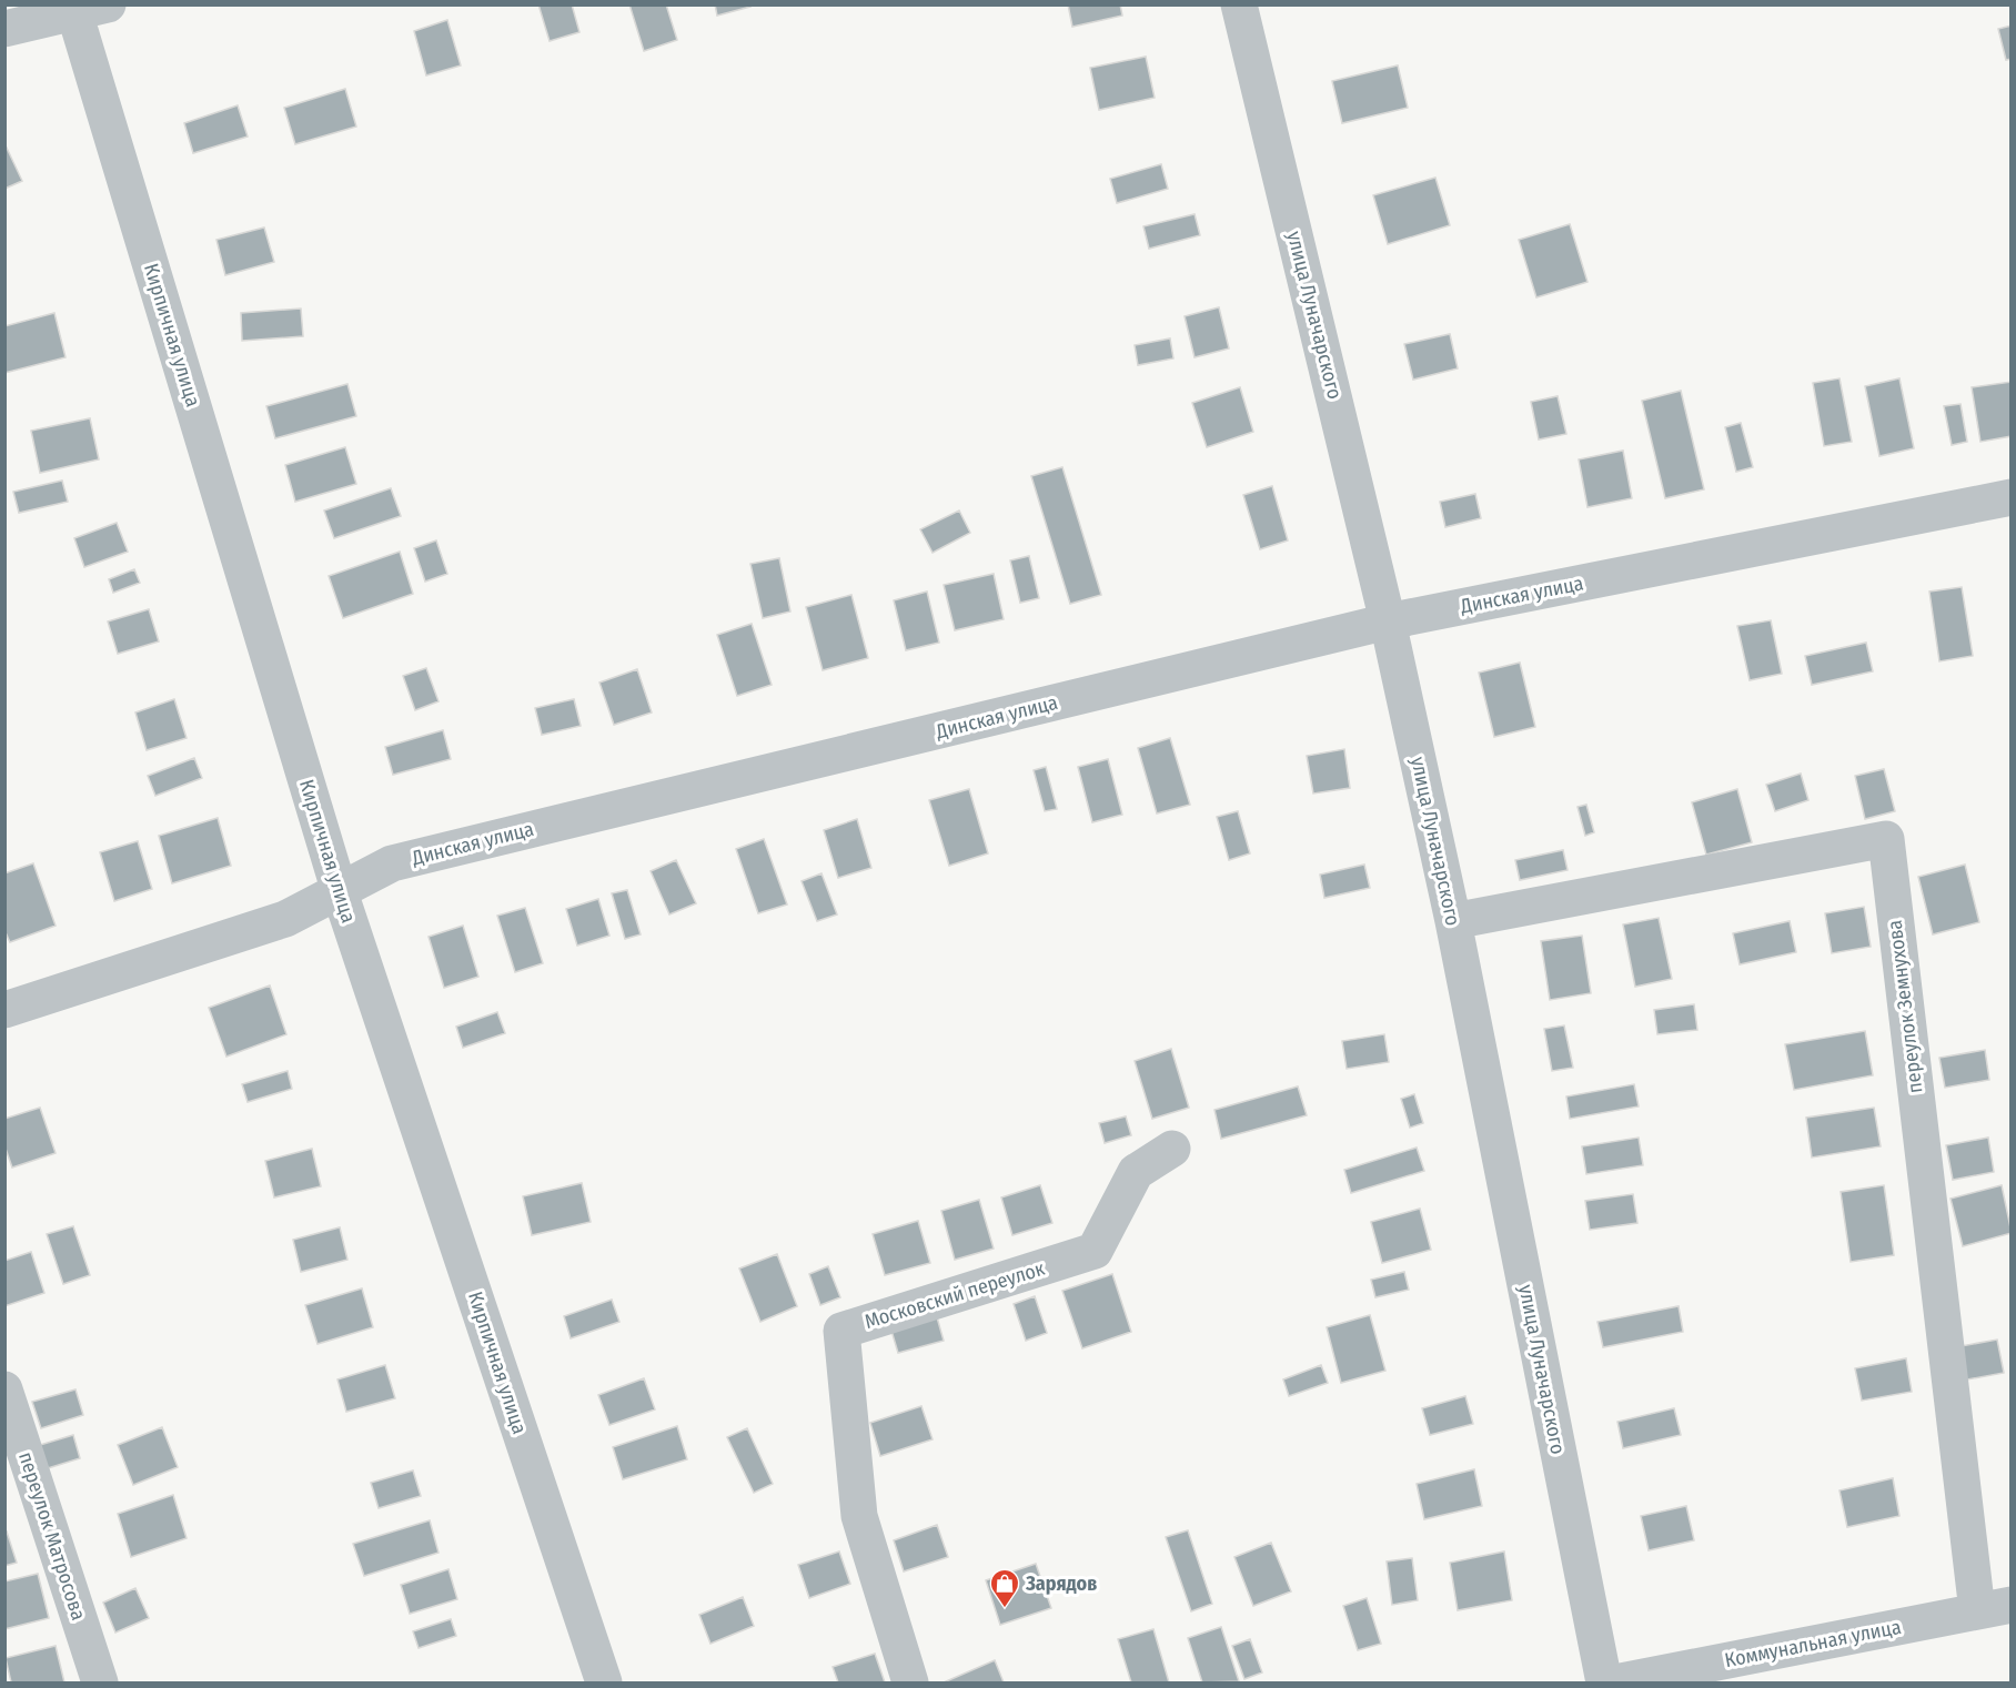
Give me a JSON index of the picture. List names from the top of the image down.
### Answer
{
  "streets": {
    "street": [
      "улица Луначарского",
      "Кирпичная улица",
      "Динская улица",
      "переулок Земнухова",
      "Московский переулок",
      "переулок Матросова",
      "Коммунальная улица"
    ]
  },
  "crossings": [
    ["улица Луначарского", "Динская улица"],
    ["улица Луначарского", "переулок Земнухова"],
    ["Кирпичная улица", "Динская улица"],
    ["переулок Земнухова", "Коммунальная улица"]
  ],
  "places": {
    "shop": ["Зарядов"]
  }
}
